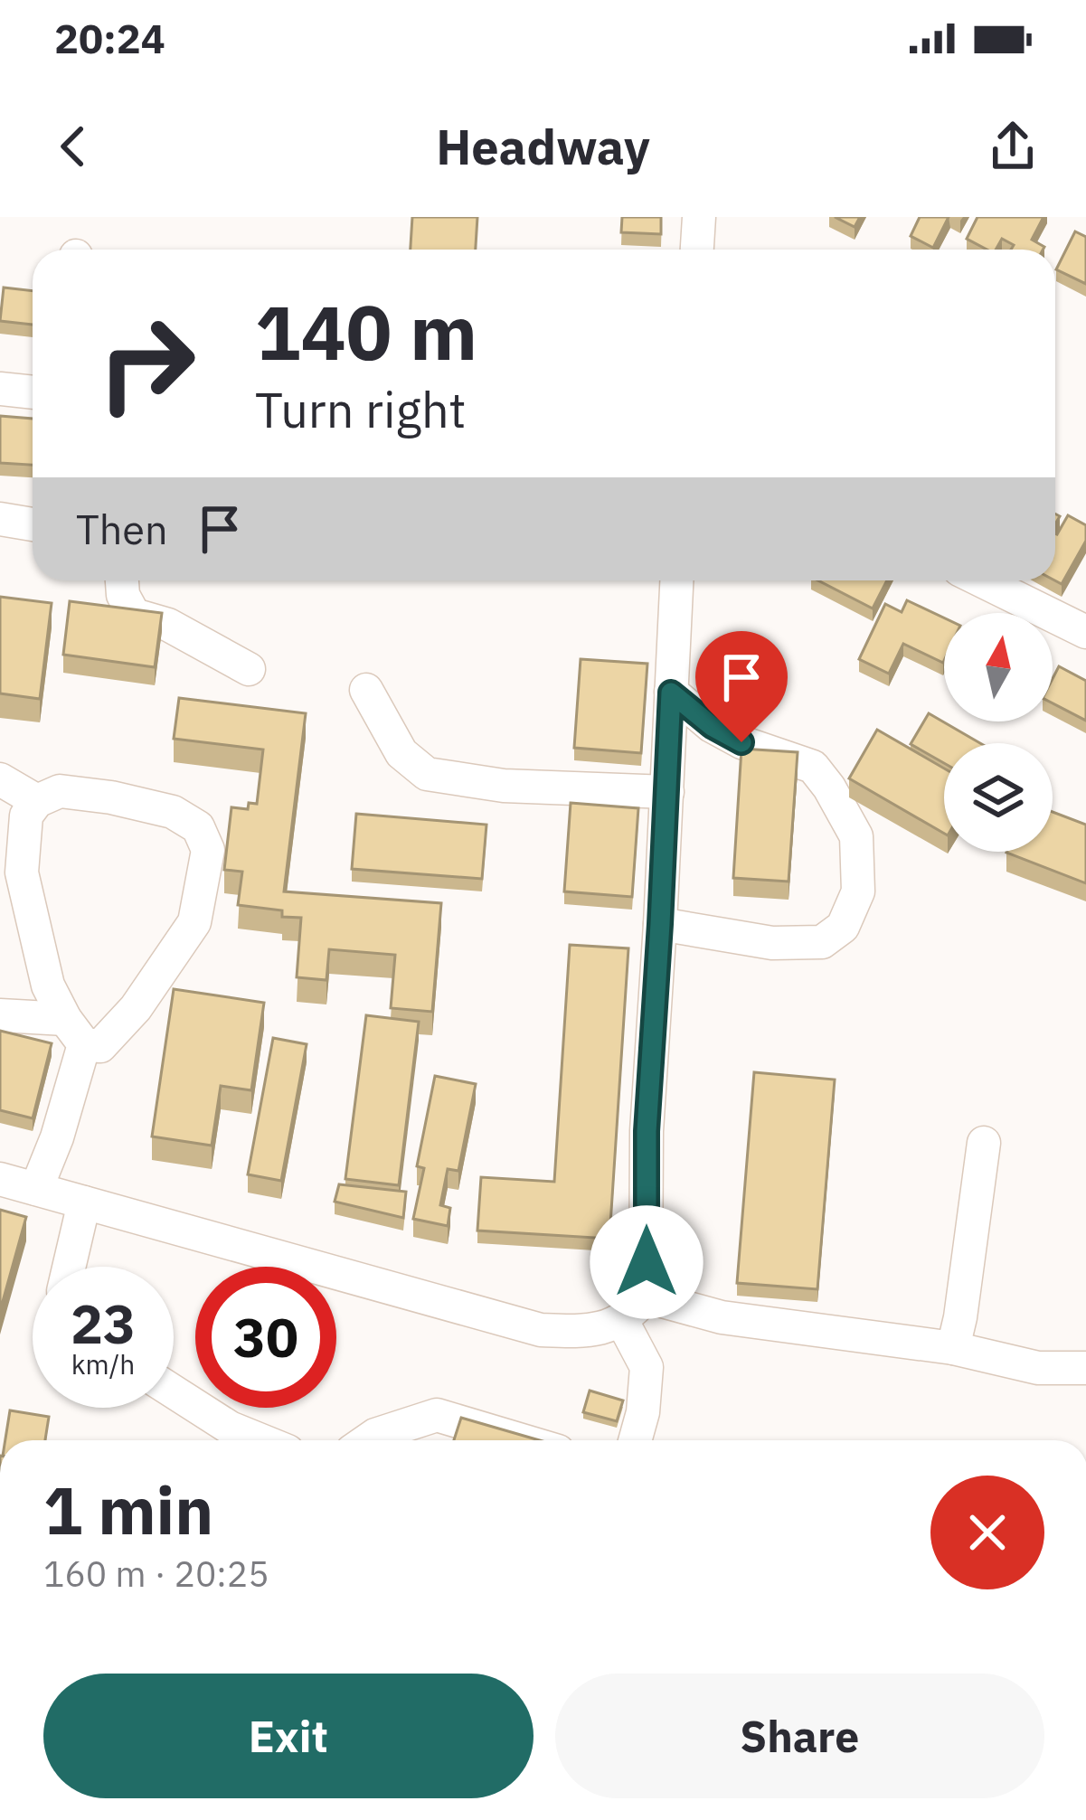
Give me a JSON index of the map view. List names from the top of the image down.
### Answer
{
  "north": "top",
  "page": {
    "status": "20:24",
    "header": "Headway",
    "turn": ["140 m", "Turn right"],
    "then": "Then",
    "speed": "23 km/h",
    "limit": "30",
    "heading": ["1 min", "160 m · 20:25"],
    "buttons": ["Exit", "Share"]
  }
}
